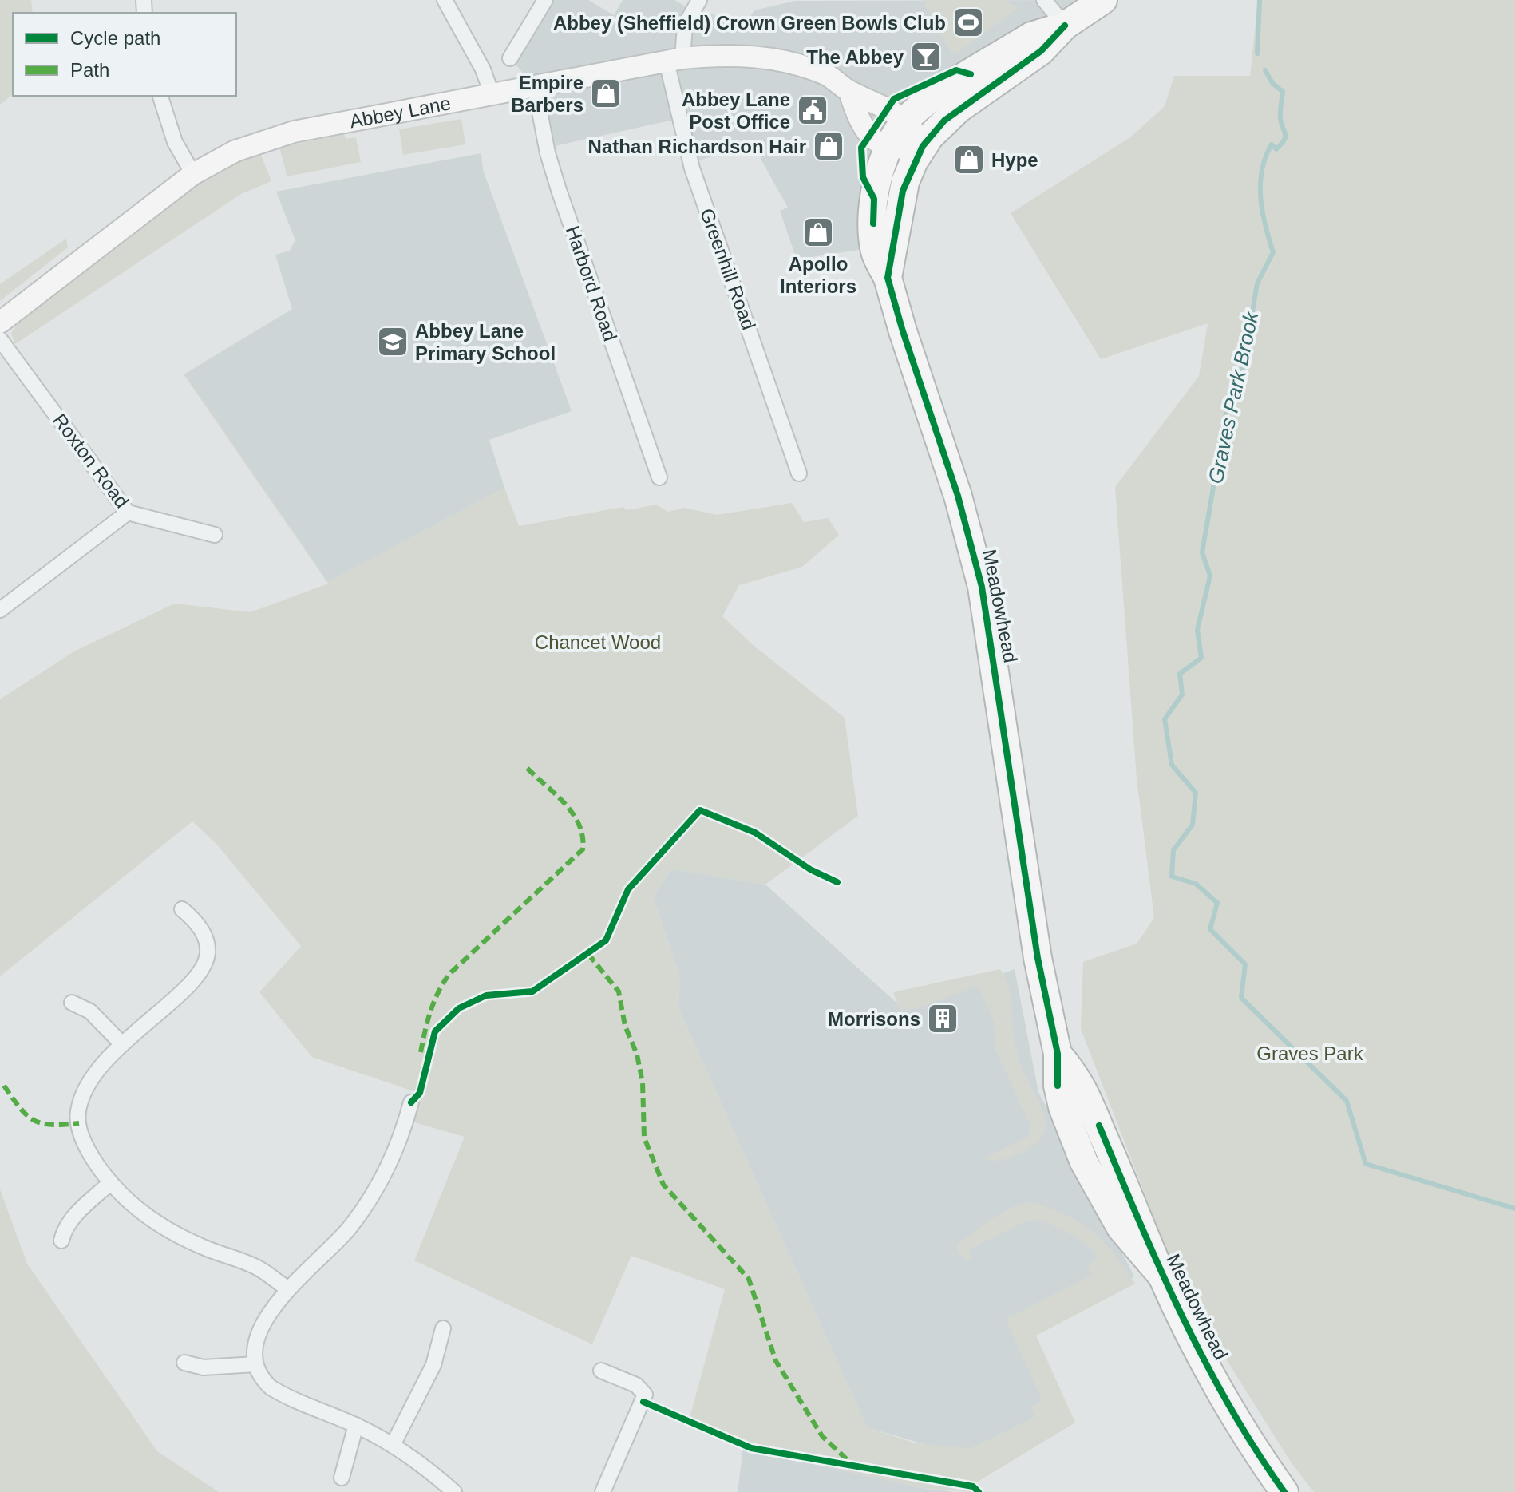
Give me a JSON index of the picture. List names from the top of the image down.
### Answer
{
  "streets": {
    "highway": ["Meadowhead"],
    "main road": ["Abbey Lane"],
    "street": ["Greenhill Road", "Harbord Road", "Roxton Road"]
  },
  "crossings": [
    ["Abbey Lane", "Greenhill Road"],
    ["Abbey Lane", "Harbord Road"],
    ["Abbey Lane", "Meadowhead"]
  ],
  "water": ["Graves Park Brook"],
  "parks": ["Chancet Wood", "Graves Park"],
  "places": {
    "sports": ["Abbey (Sheffield) Crown Green Bowls Club"],
    "bar": ["The Abbey"],
    "shop": [
      "Empire Barbers",
      "Nathan Richardson Hair",
      "Hype",
      "Apollo Interiors"
    ],
    "public building": ["Abbey Lane Post Office"],
    "school or university": ["Abbey Lane Primary School"],
    "building": ["Morrisons"]
  },
  "legend": ["Cycle path", "Path"]
}
